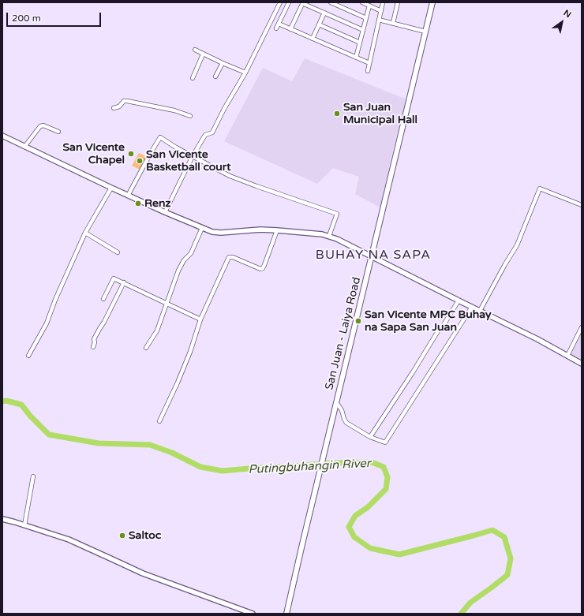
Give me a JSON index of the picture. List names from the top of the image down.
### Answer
{
  "streets": {
    "main road": ["San Juan - Laiya Road"]
  },
  "districts": ["BUHAY NA SAPA"],
  "water": ["Putingbuhangin River"],
  "places": [
    "San Juan Municipal Hall",
    "San Vicente Chapel",
    "San Vicente Basketball court",
    "Renz",
    "San Vicente MPC Buhay na Sapa San Juan",
    "Saltoc"
  ],
  "scale_bar": "200 m",
  "north": "top right"
}
